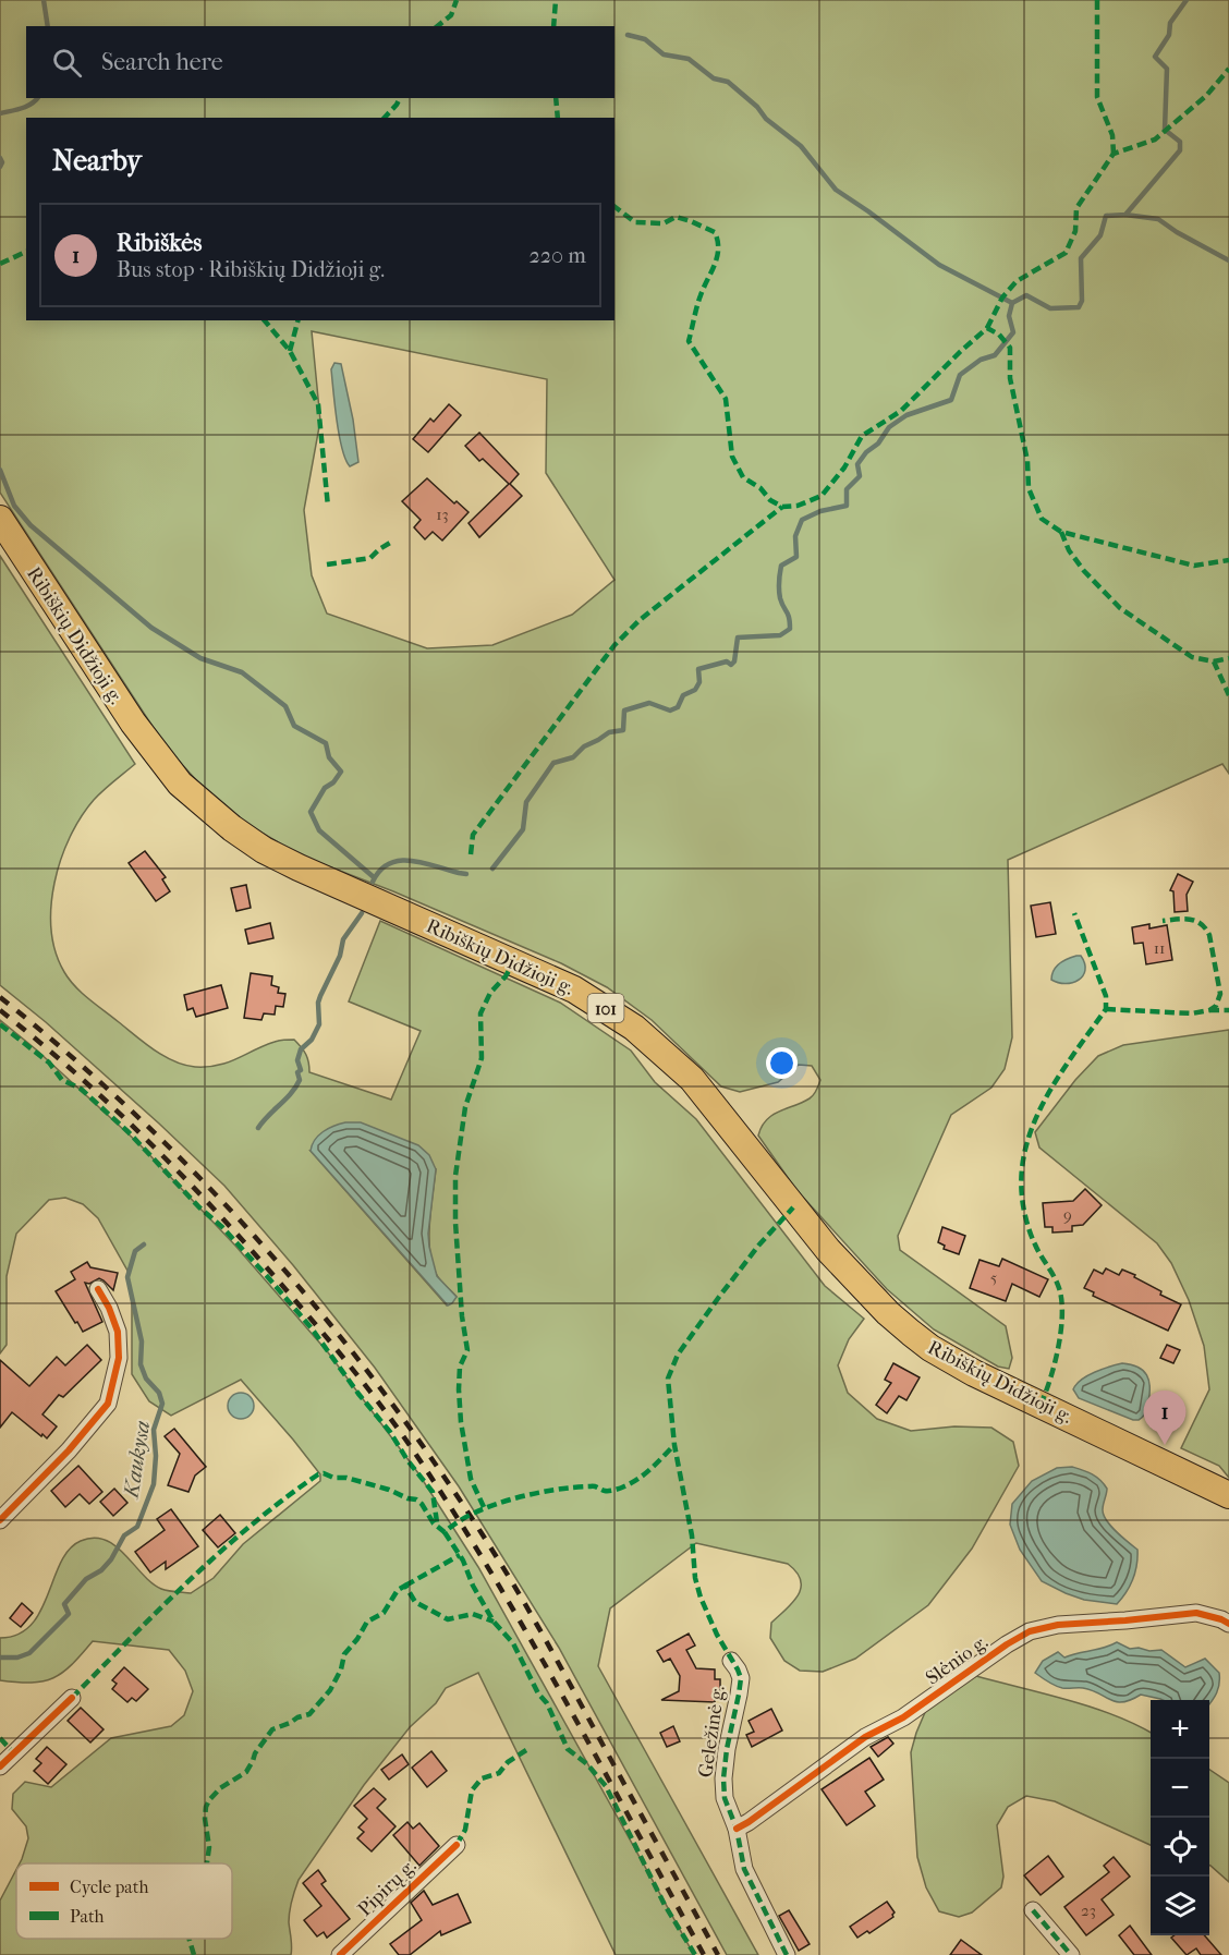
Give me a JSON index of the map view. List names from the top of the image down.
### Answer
{
  "streets": {
    "main road": ["Ribiškių Didžioji g.", "101"],
    "street": ["Slėnio g.", "Geležinė g.", "Pipirų g."]
  },
  "crossings": [
    ["Slėnio g.", "Geležinė g."]
  ],
  "water": ["Kaukysa"],
  "house_numbers": [
    "13",
    "11",
    "9",
    "5",
    "23"
  ],
  "legend": ["Cycle path", "Path"],
  "page": {
    "search": "Search here",
    "heading": "Nearby",
    "list": [
      {
        "mark": "1",
        "name": "Ribiškės",
        "note": "Bus stop · Ribiškių Didžioji g.",
        "value": "220 m"
      }
    ],
    "pins": "1",
    "map_buttons": ["+", "−"]
  }
}
